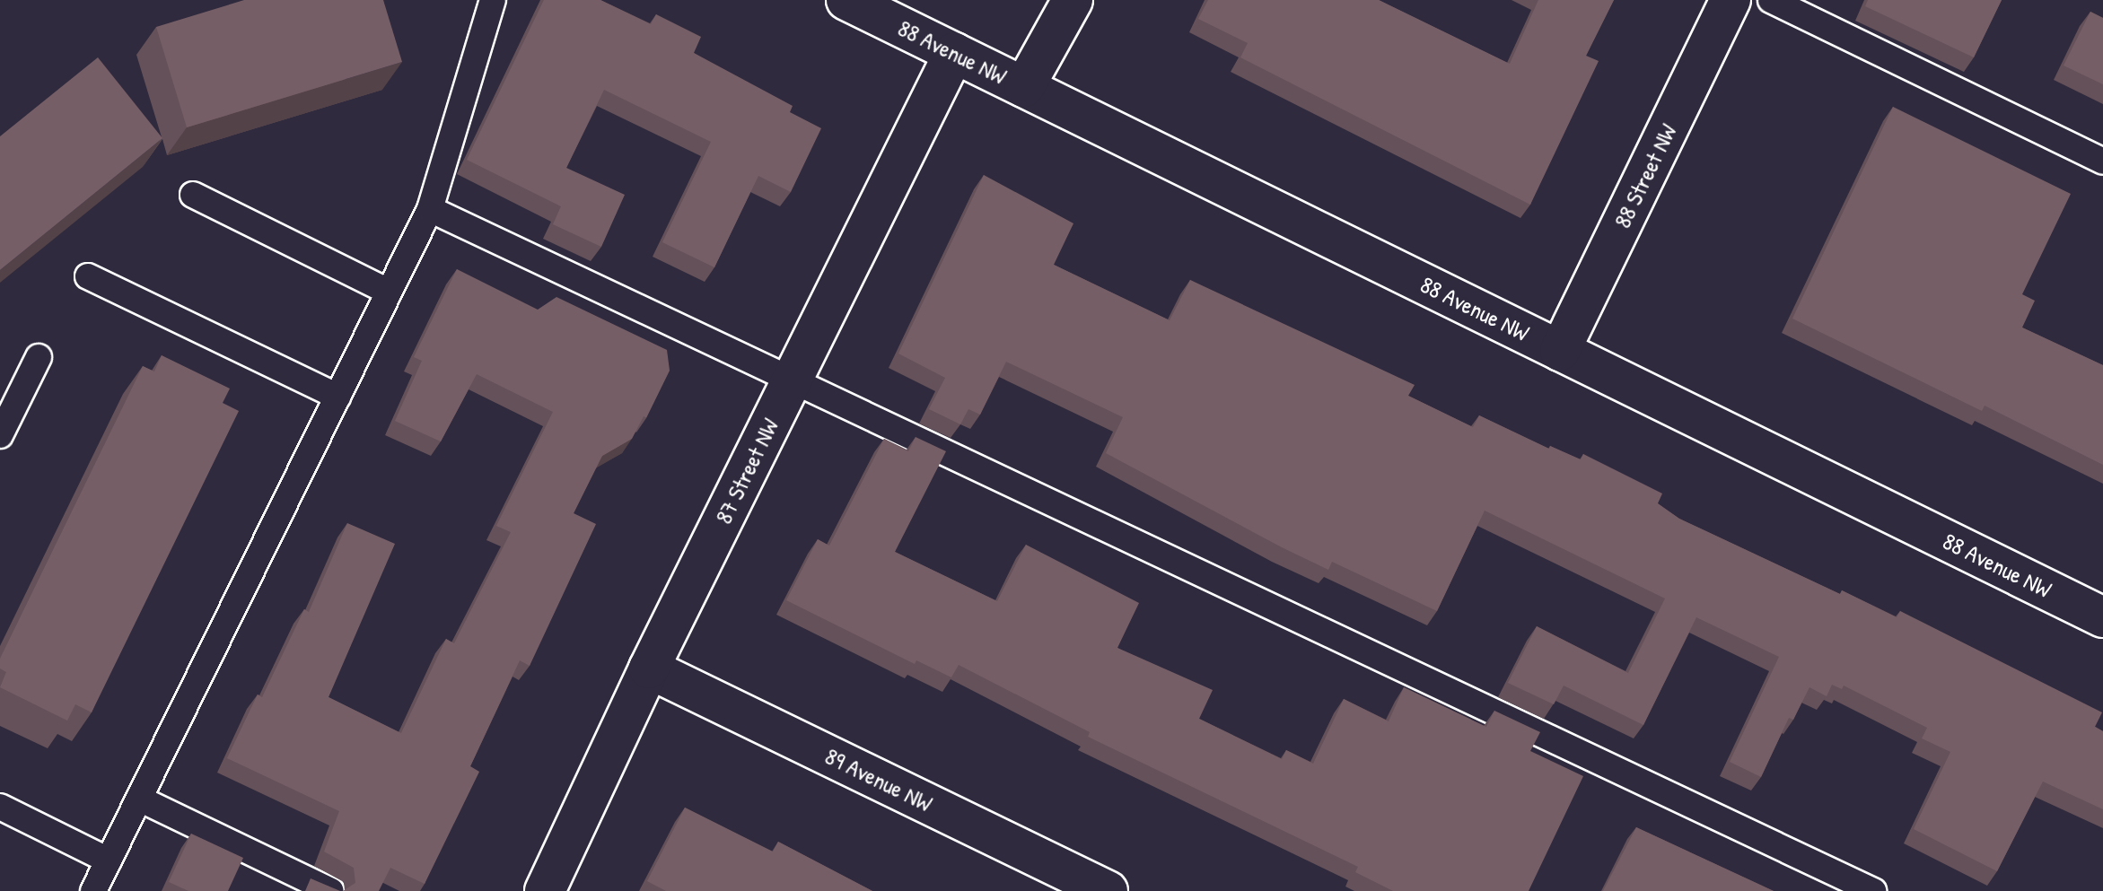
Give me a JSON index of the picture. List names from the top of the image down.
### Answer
{
  "streets": {
    "street": [
      "88 Avenue NW",
      "88 Street NW",
      "87 Street NW",
      "89 Avenue NW"
    ]
  },
  "crossings": [
    ["88 Avenue NW", "88 Street NW"],
    ["88 Avenue NW", "87 Street NW"],
    ["87 Street NW", "89 Avenue NW"]
  ]
}
